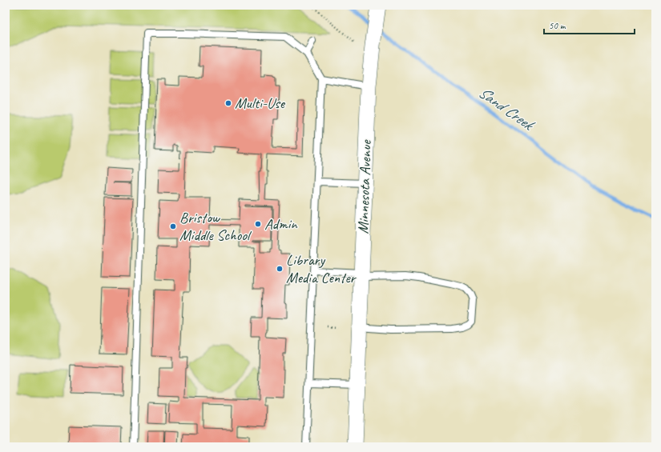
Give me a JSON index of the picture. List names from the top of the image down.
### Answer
{
  "streets": {
    "street": ["Minnesota Avenue"]
  },
  "water": ["Sand Creek"],
  "places": [
    "Multi-Use",
    "Admin",
    "Bristow Middle School",
    "Library Media Center"
  ],
  "scale_bar": "50 m"
}
